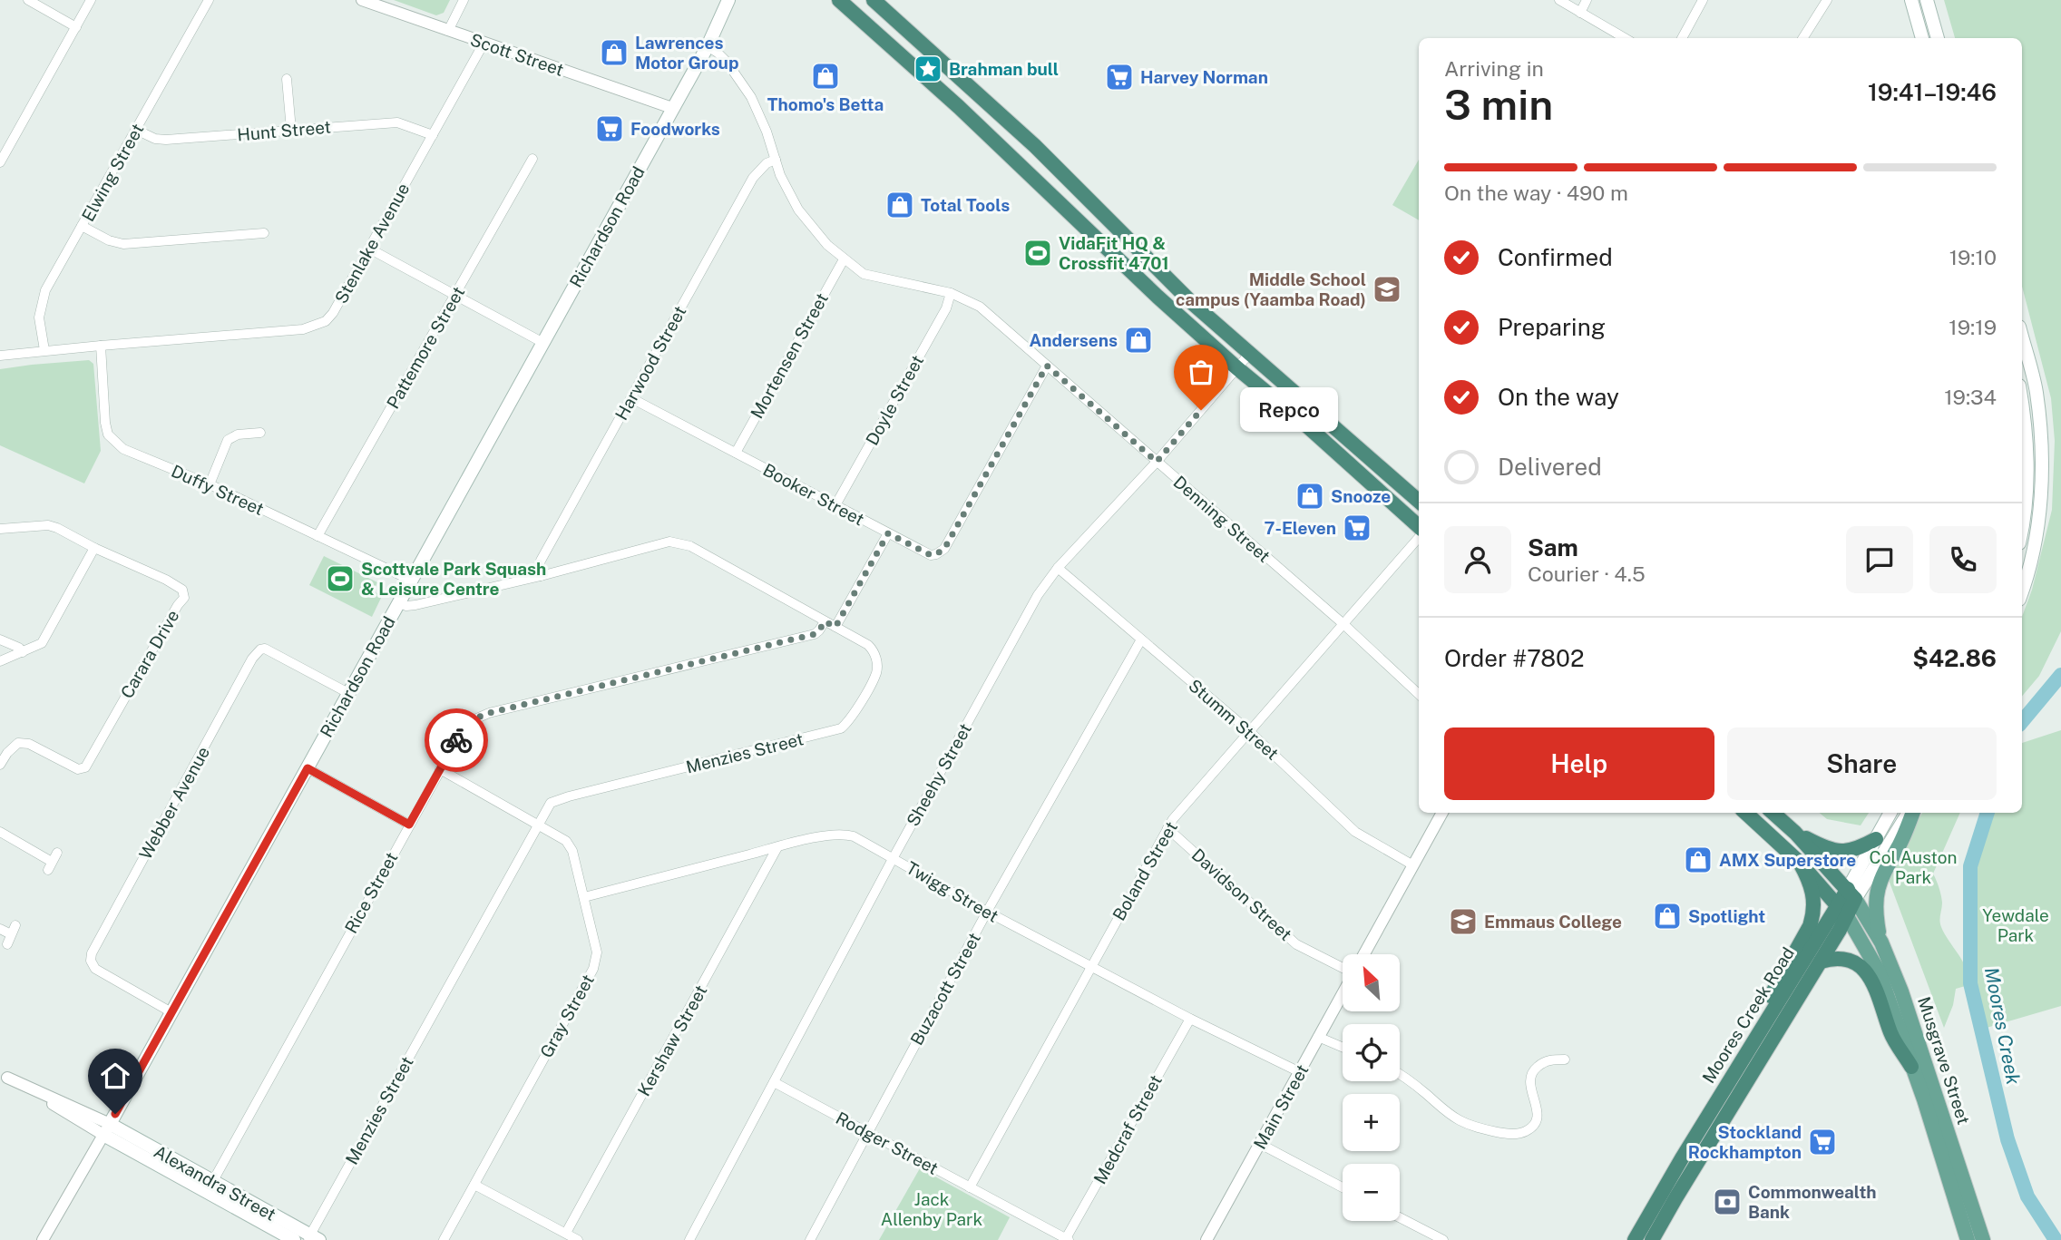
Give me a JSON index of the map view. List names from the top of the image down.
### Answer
{
  "streets": {
    "highway": ["Moores Creek Road"],
    "main road": ["Richardson Road", "Musgrave Street", "Alexandra Street"],
    "street": [
      "Scott Street",
      "Hunt Street",
      "Elwing Street",
      "Stenlake Avenue",
      "Pattemore Street",
      "Mortensen Street",
      "Harwood Street",
      "Doyle Street",
      "Duffy Street",
      "Booker Street",
      "Denning Street",
      "Carara Drive",
      "Stumm Street",
      "Menzies Street",
      "Sheehy Street",
      "Webber Avenue",
      "Boland Street",
      "Twigg Street",
      "Rice Street",
      "Davidson Street",
      "Buzacott Street",
      "Gray Street",
      "Kershaw Street",
      "Main Street",
      "Medcraf Street",
      "Rodger Street"
    ]
  },
  "crossings": [
    ["Scott Street", "Richardson Road"],
    ["Scott Street", "Stenlake Avenue"],
    ["Hunt Street", "Elwing Street"],
    ["Hunt Street", "Stenlake Avenue"],
    ["Elwing Street", "Stenlake Avenue"],
    ["Richardson Road", "Duffy Street"],
    ["Richardson Road", "Denning Street"],
    ["Richardson Road", "Menzies Street"],
    ["Richardson Road", "Webber Avenue"],
    ["Richardson Road", "Alexandra Street"],
    ["Stenlake Avenue", "Duffy Street"],
    ["Pattemore Street", "Duffy Street"],
    ["Mortensen Street", "Booker Street"],
    ["Mortensen Street", "Denning Street"],
    ["Harwood Street", "Booker Street"],
    ["Harwood Street", "Denning Street"],
    ["Harwood Street", "Menzies Street"],
    ["Doyle Street", "Booker Street"],
    ["Doyle Street", "Denning Street"],
    ["Booker Street", "Denning Street"],
    ["Denning Street", "Sheehy Street"],
    ["Denning Street", "Boland Street"],
    ["Stumm Street", "Sheehy Street"],
    ["Stumm Street", "Boland Street"],
    ["Stumm Street", "Buzacott Street"],
    ["Menzies Street", "Rice Street"],
    ["Menzies Street", "Gray Street"],
    ["Menzies Street", "Alexandra Street"],
    ["Sheehy Street", "Twigg Street"],
    ["Sheehy Street", "Rodger Street"],
    ["Boland Street", "Twigg Street"],
    ["Boland Street", "Davidson Street"],
    ["Boland Street", "Rodger Street"],
    ["Twigg Street", "Buzacott Street"],
    ["Twigg Street", "Gray Street"],
    ["Twigg Street", "Kershaw Street"],
    ["Twigg Street", "Main Street"],
    ["Twigg Street", "Medcraf Street"],
    ["Rice Street", "Gray Street"],
    ["Rice Street", "Alexandra Street"],
    ["Buzacott Street", "Rodger Street"],
    ["Moores Creek Road", "Musgrave Street"],
    ["Medcraf Street", "Rodger Street"]
  ],
  "water": ["Moores Creek"],
  "parks": ["Col Auston Park", "Yewdale Park", "Jack Allenby Park"],
  "places": {
    "shop": [
      "Lawrences Motor Group",
      "Thomo's Betta",
      "Total Tools",
      "Andersens",
      "Snooze",
      "AMX Superstore",
      "Spotlight"
    ],
    "place": ["Brahman bull"],
    "supermarket": [
      "Harvey Norman",
      "Foodworks",
      "7-Eleven",
      "Stockland Rockhampton"
    ],
    "sports": ["VidaFit HQ & Crossfit 4701", "Scottvale Park Squash & Leisure Centre"],
    "school or university": ["Middle School campus (Yaamba Road)", "Emmaus College"],
    "other": ["Repco"],
    "bank": ["Commonwealth Bank"]
  },
  "north": "top left",
  "page": {
    "heading": ["3 min", "Arriving in", "19:41–19:46"],
    "panel": [
      "Sam",
      "Courier · 4.5",
      "Order #7802",
      "$42.86"
    ],
    "bar": "On the way · 490 m",
    "list": [
      ["Confirmed", "19:10"],
      ["Preparing", "19:19"],
      ["On the way", "19:34"],
      "Delivered"
    ],
    "bubble": "Repco",
    "buttons": ["Help", "Share"],
    "map_buttons": ["+", "−"]
  }
}
